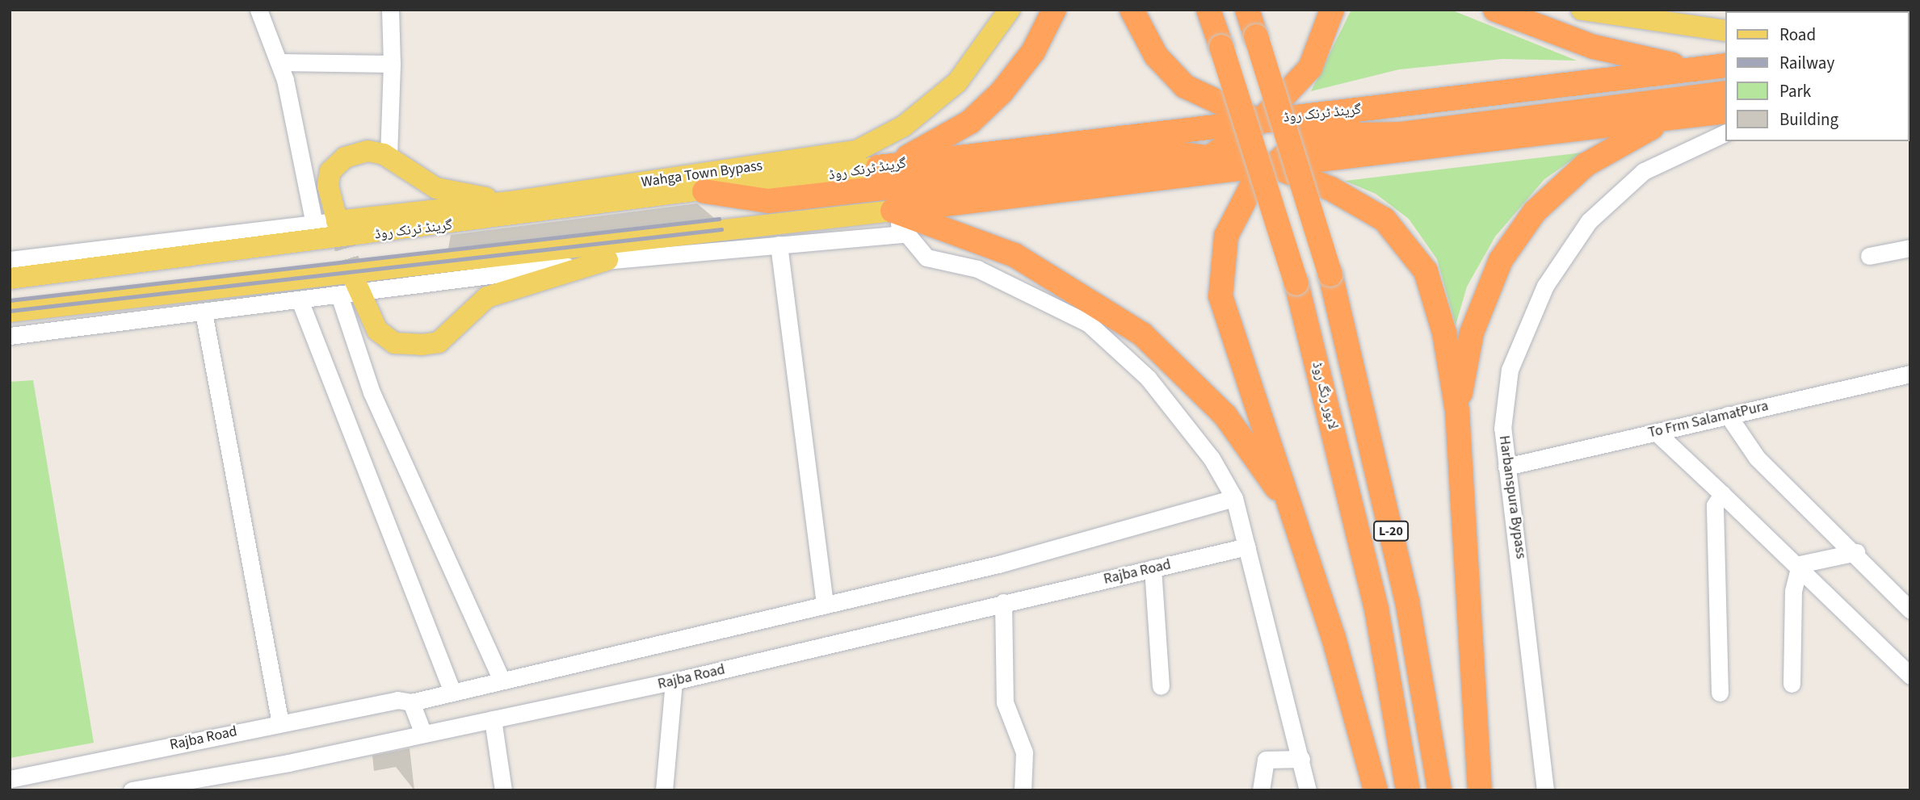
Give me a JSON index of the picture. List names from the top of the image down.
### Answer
{
  "streets": {
    "highway": ["گرینڈ ٹرنک روڈ", "لاہور رنگ روڈ", "L-20"],
    "main road": ["Wahga Town Bypass"],
    "street": ["To Frm SalamatPura", "Harbanspura Bypass", "Rajba Road"]
  },
  "crossings": [
    ["To Frm SalamatPura", "Harbanspura Bypass"]
  ],
  "legend": [
    "Road",
    "Railway",
    "Park",
    "Building"
  ]
}
